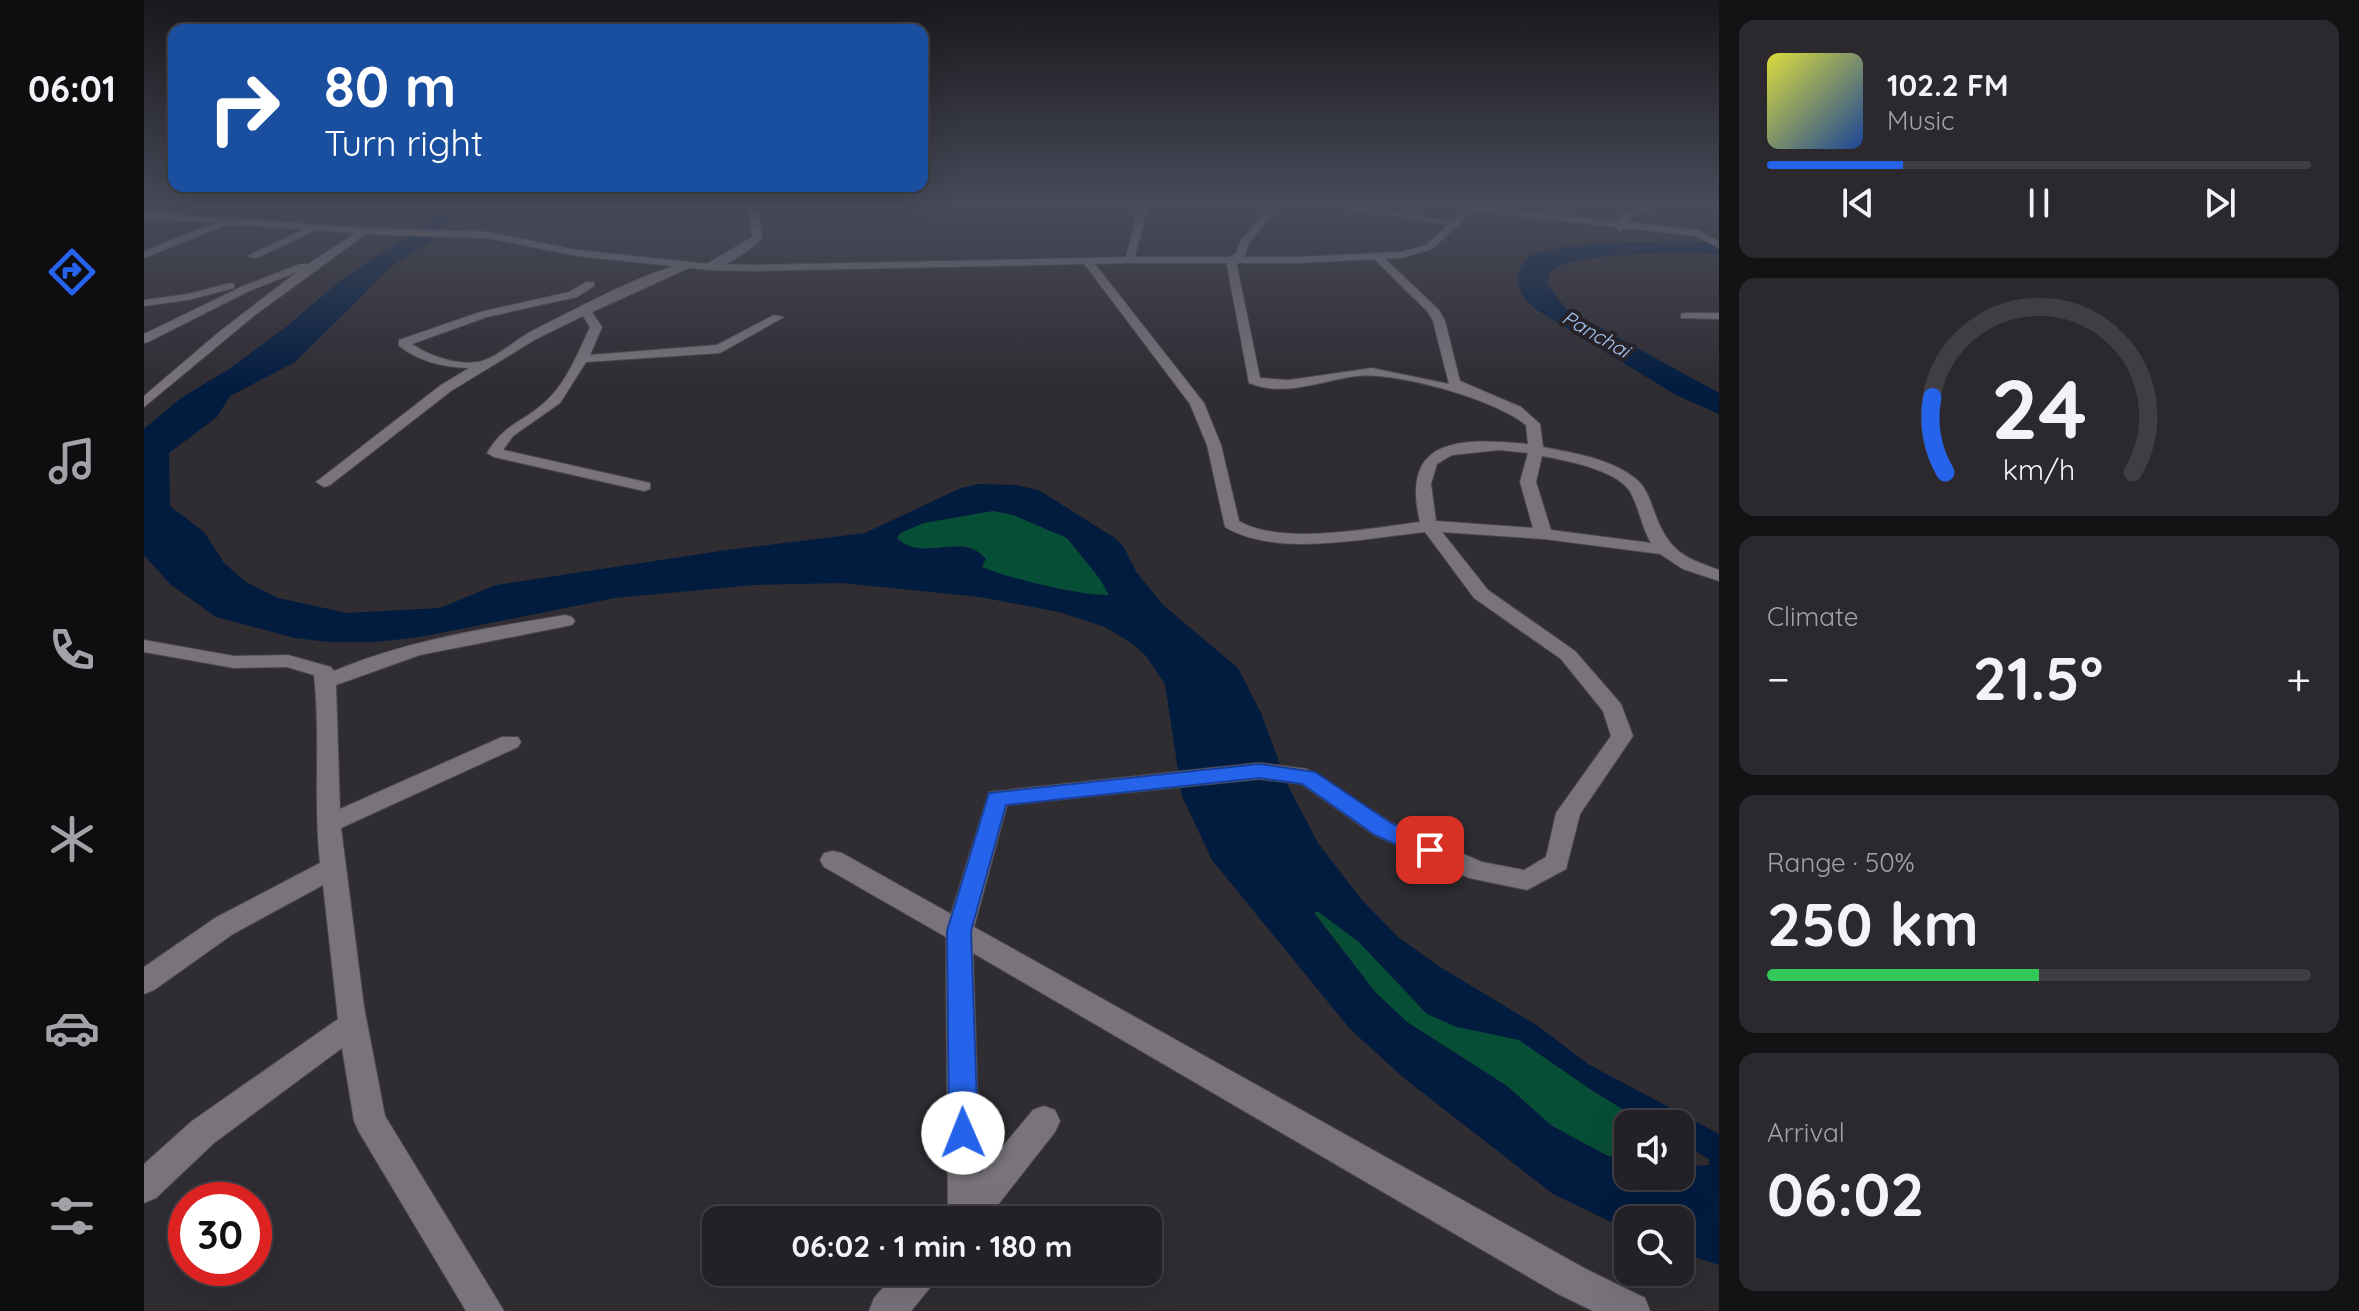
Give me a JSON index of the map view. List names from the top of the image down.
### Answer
{
  "water": ["Panchai"],
  "page": {
    "tabs": "06:01",
    "turn": ["80 m", "Turn right"],
    "song": ["102.2 FM", "Music"],
    "tile": [
      "Climate",
      ["Range · 50%", "250 km"],
      ["Arrival", "06:02"]
    ],
    "heat": ["−", "21.5°", "+"],
    "limit": "30",
    "trip": "06:02 · 1 min · 180 m",
    "gauge": ["24", "km/h"]
  }
}
